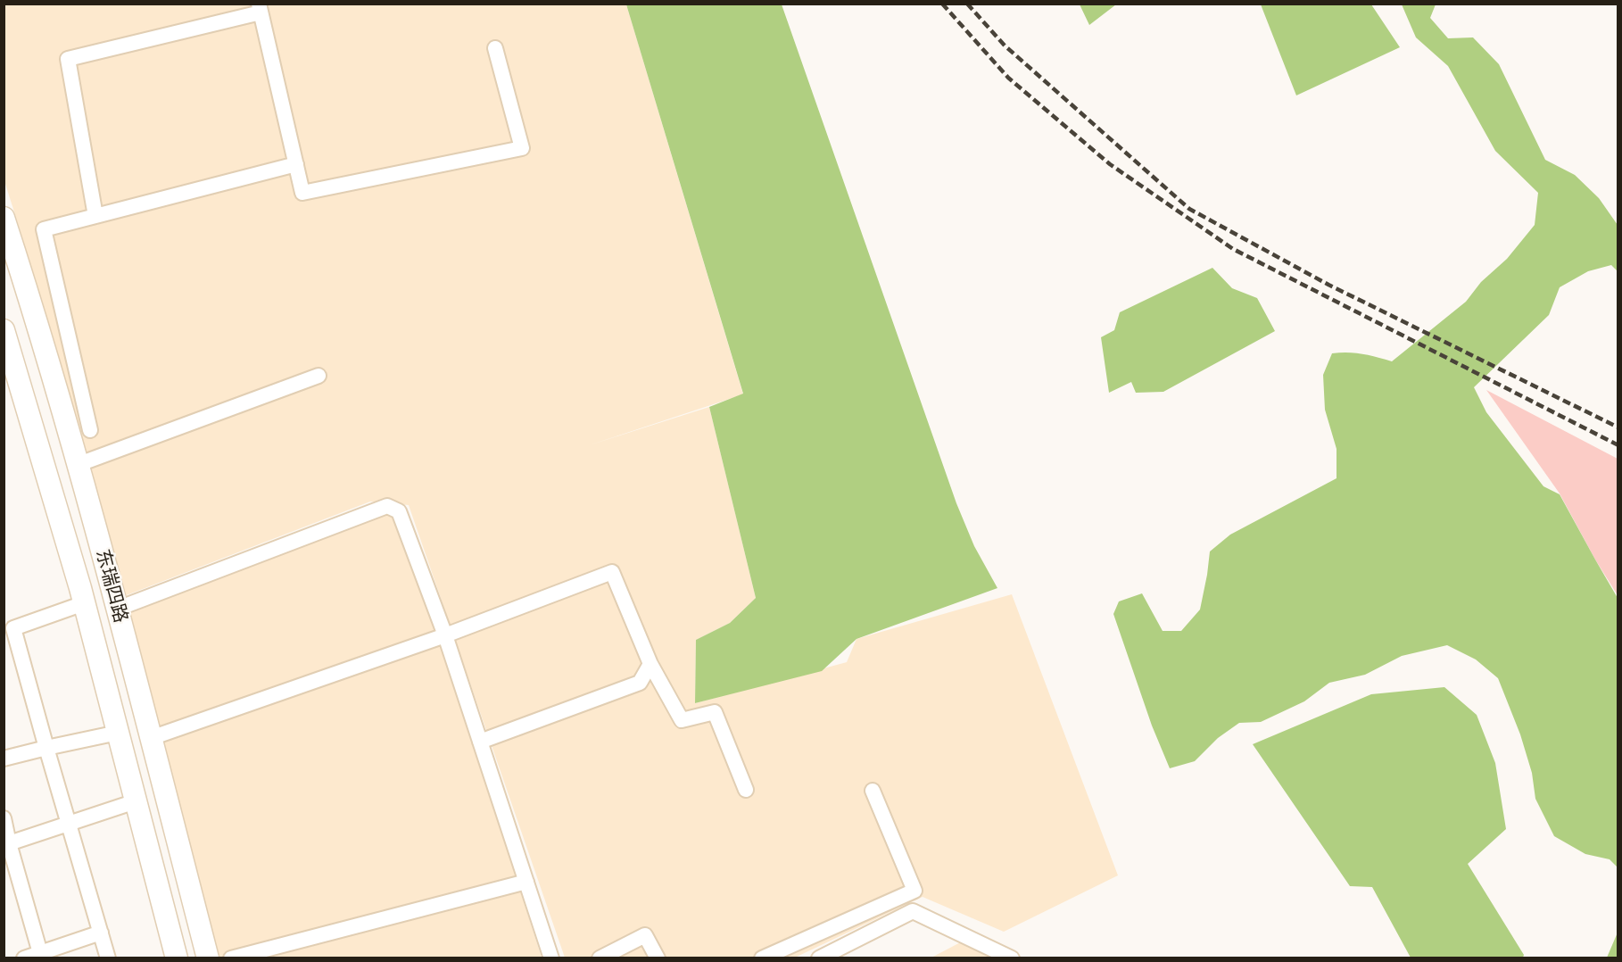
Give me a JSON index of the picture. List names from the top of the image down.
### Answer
{
  "streets": {
    "main road": ["东瑞四路"]
  }
}
